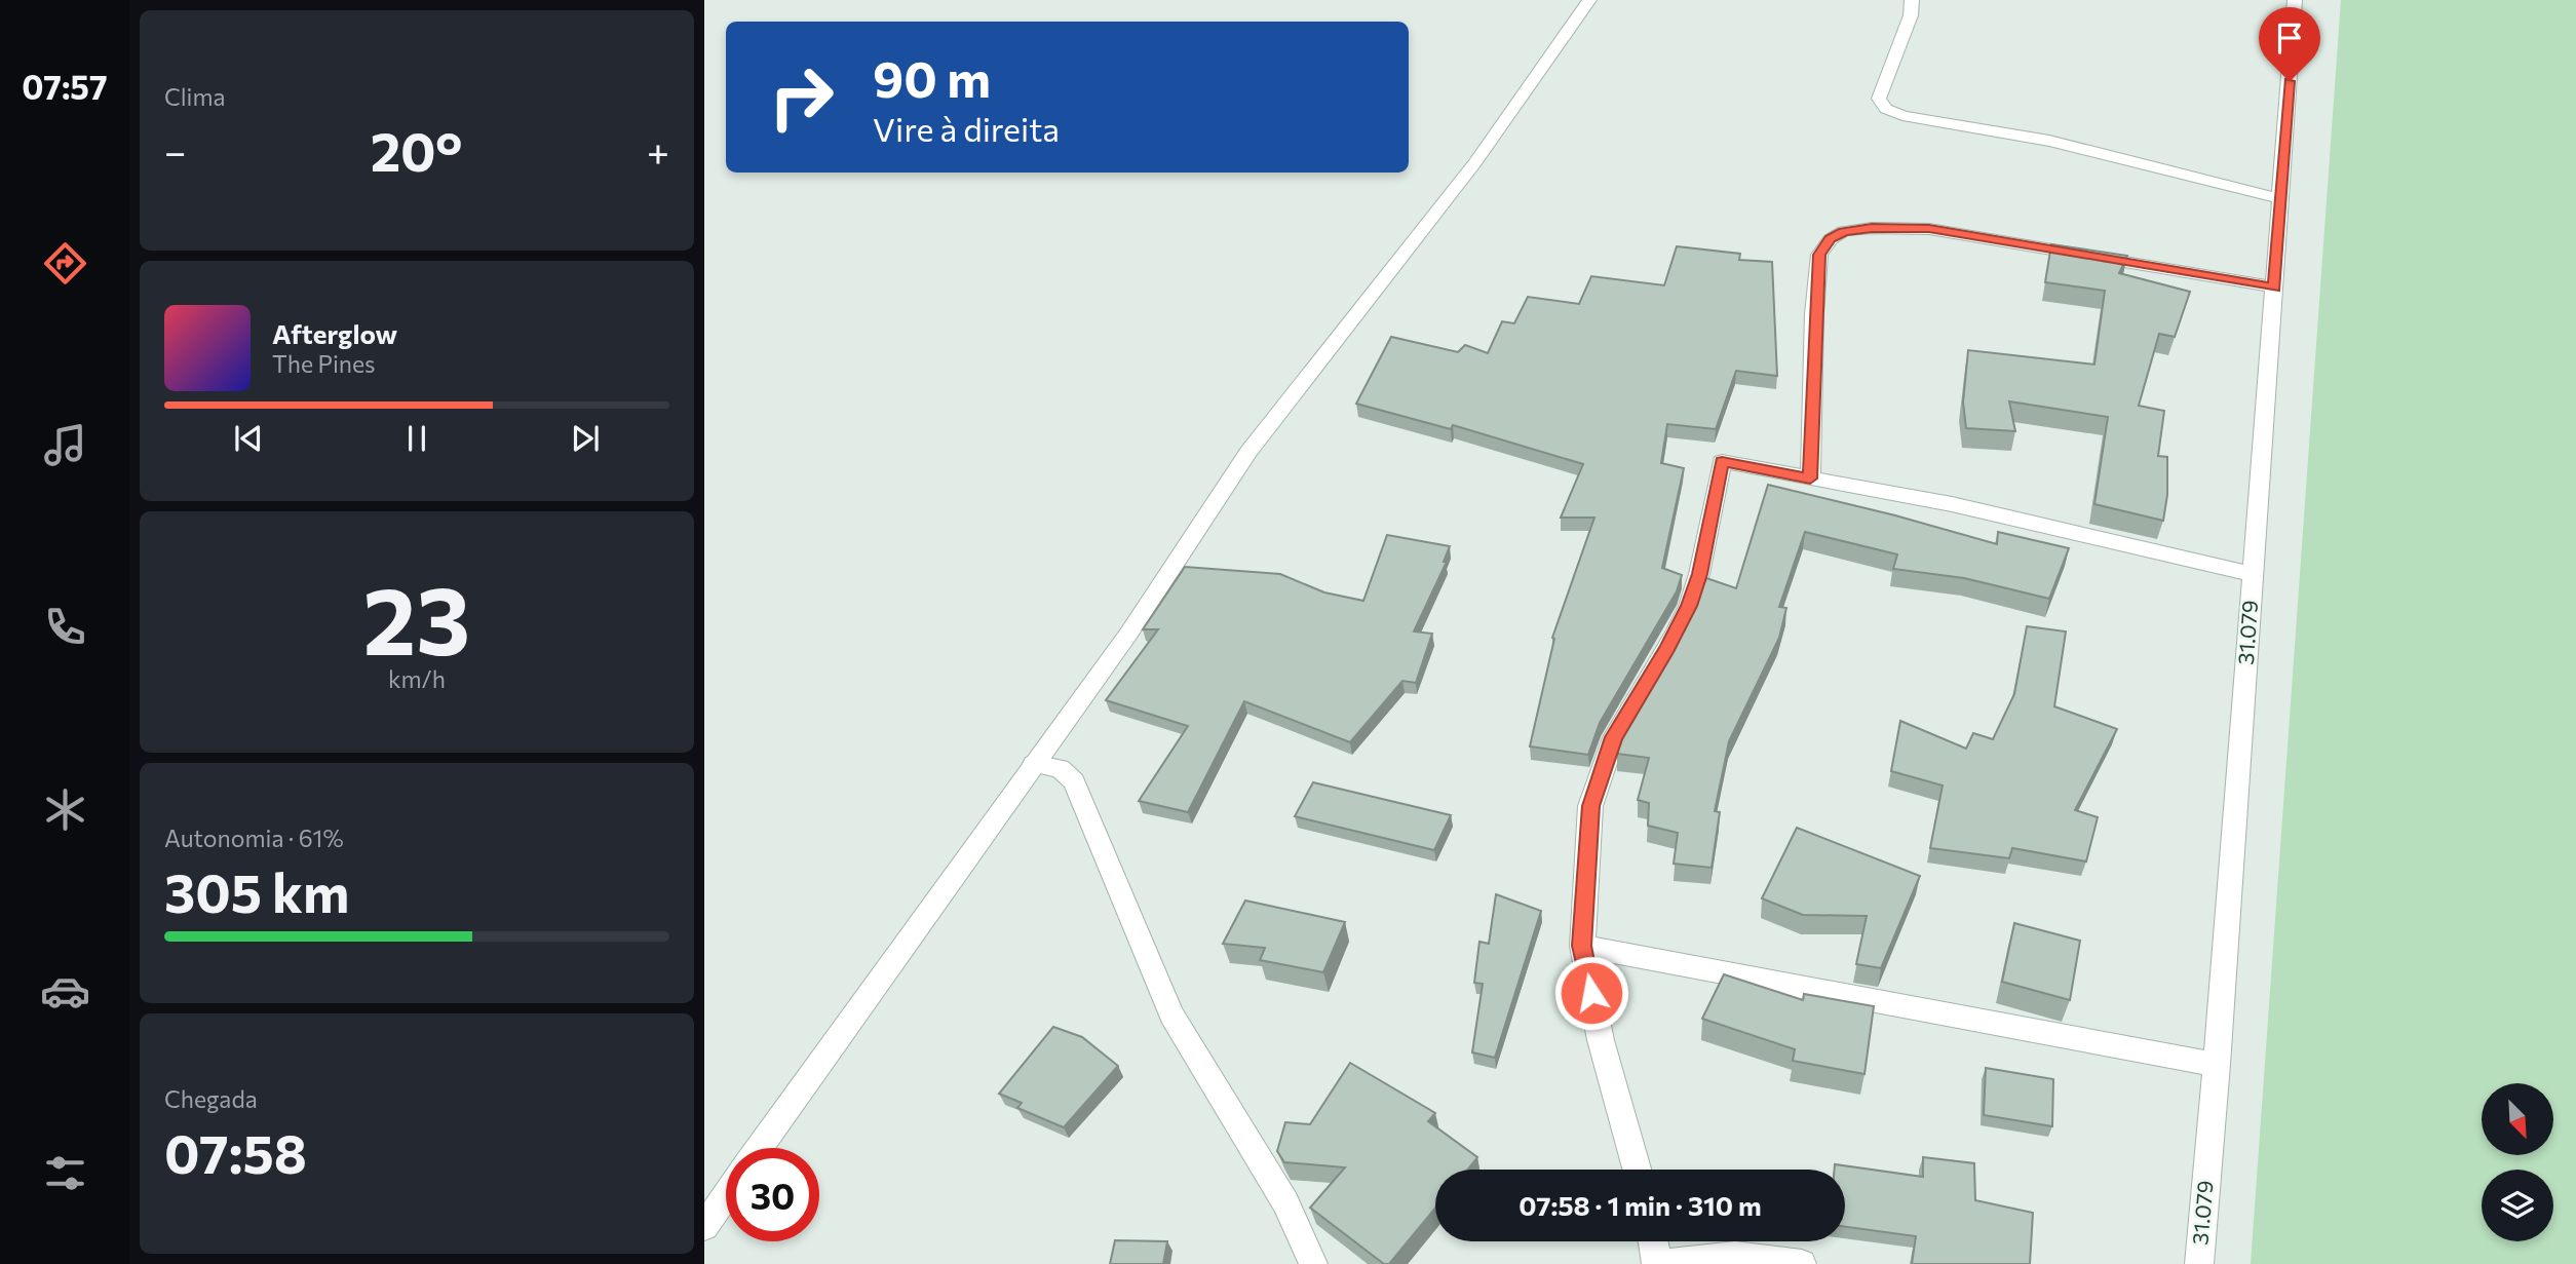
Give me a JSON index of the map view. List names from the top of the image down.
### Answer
{
  "streets": {
    "street": ["31.079"]
  },
  "north": "bottom right",
  "page": {
    "tabs": "07:57",
    "tile": [
      "Clima",
      ["23", "km/h"],
      ["Autonomia · 61%", "305 km"],
      ["Chegada", "07:58"]
    ],
    "turn": ["90 m", "Vire à direita"],
    "heat": ["−", "20°", "+"],
    "song": ["Afterglow", "The Pines"],
    "limit": "30",
    "trip": "07:58 · 1 min · 310 m"
  }
}
